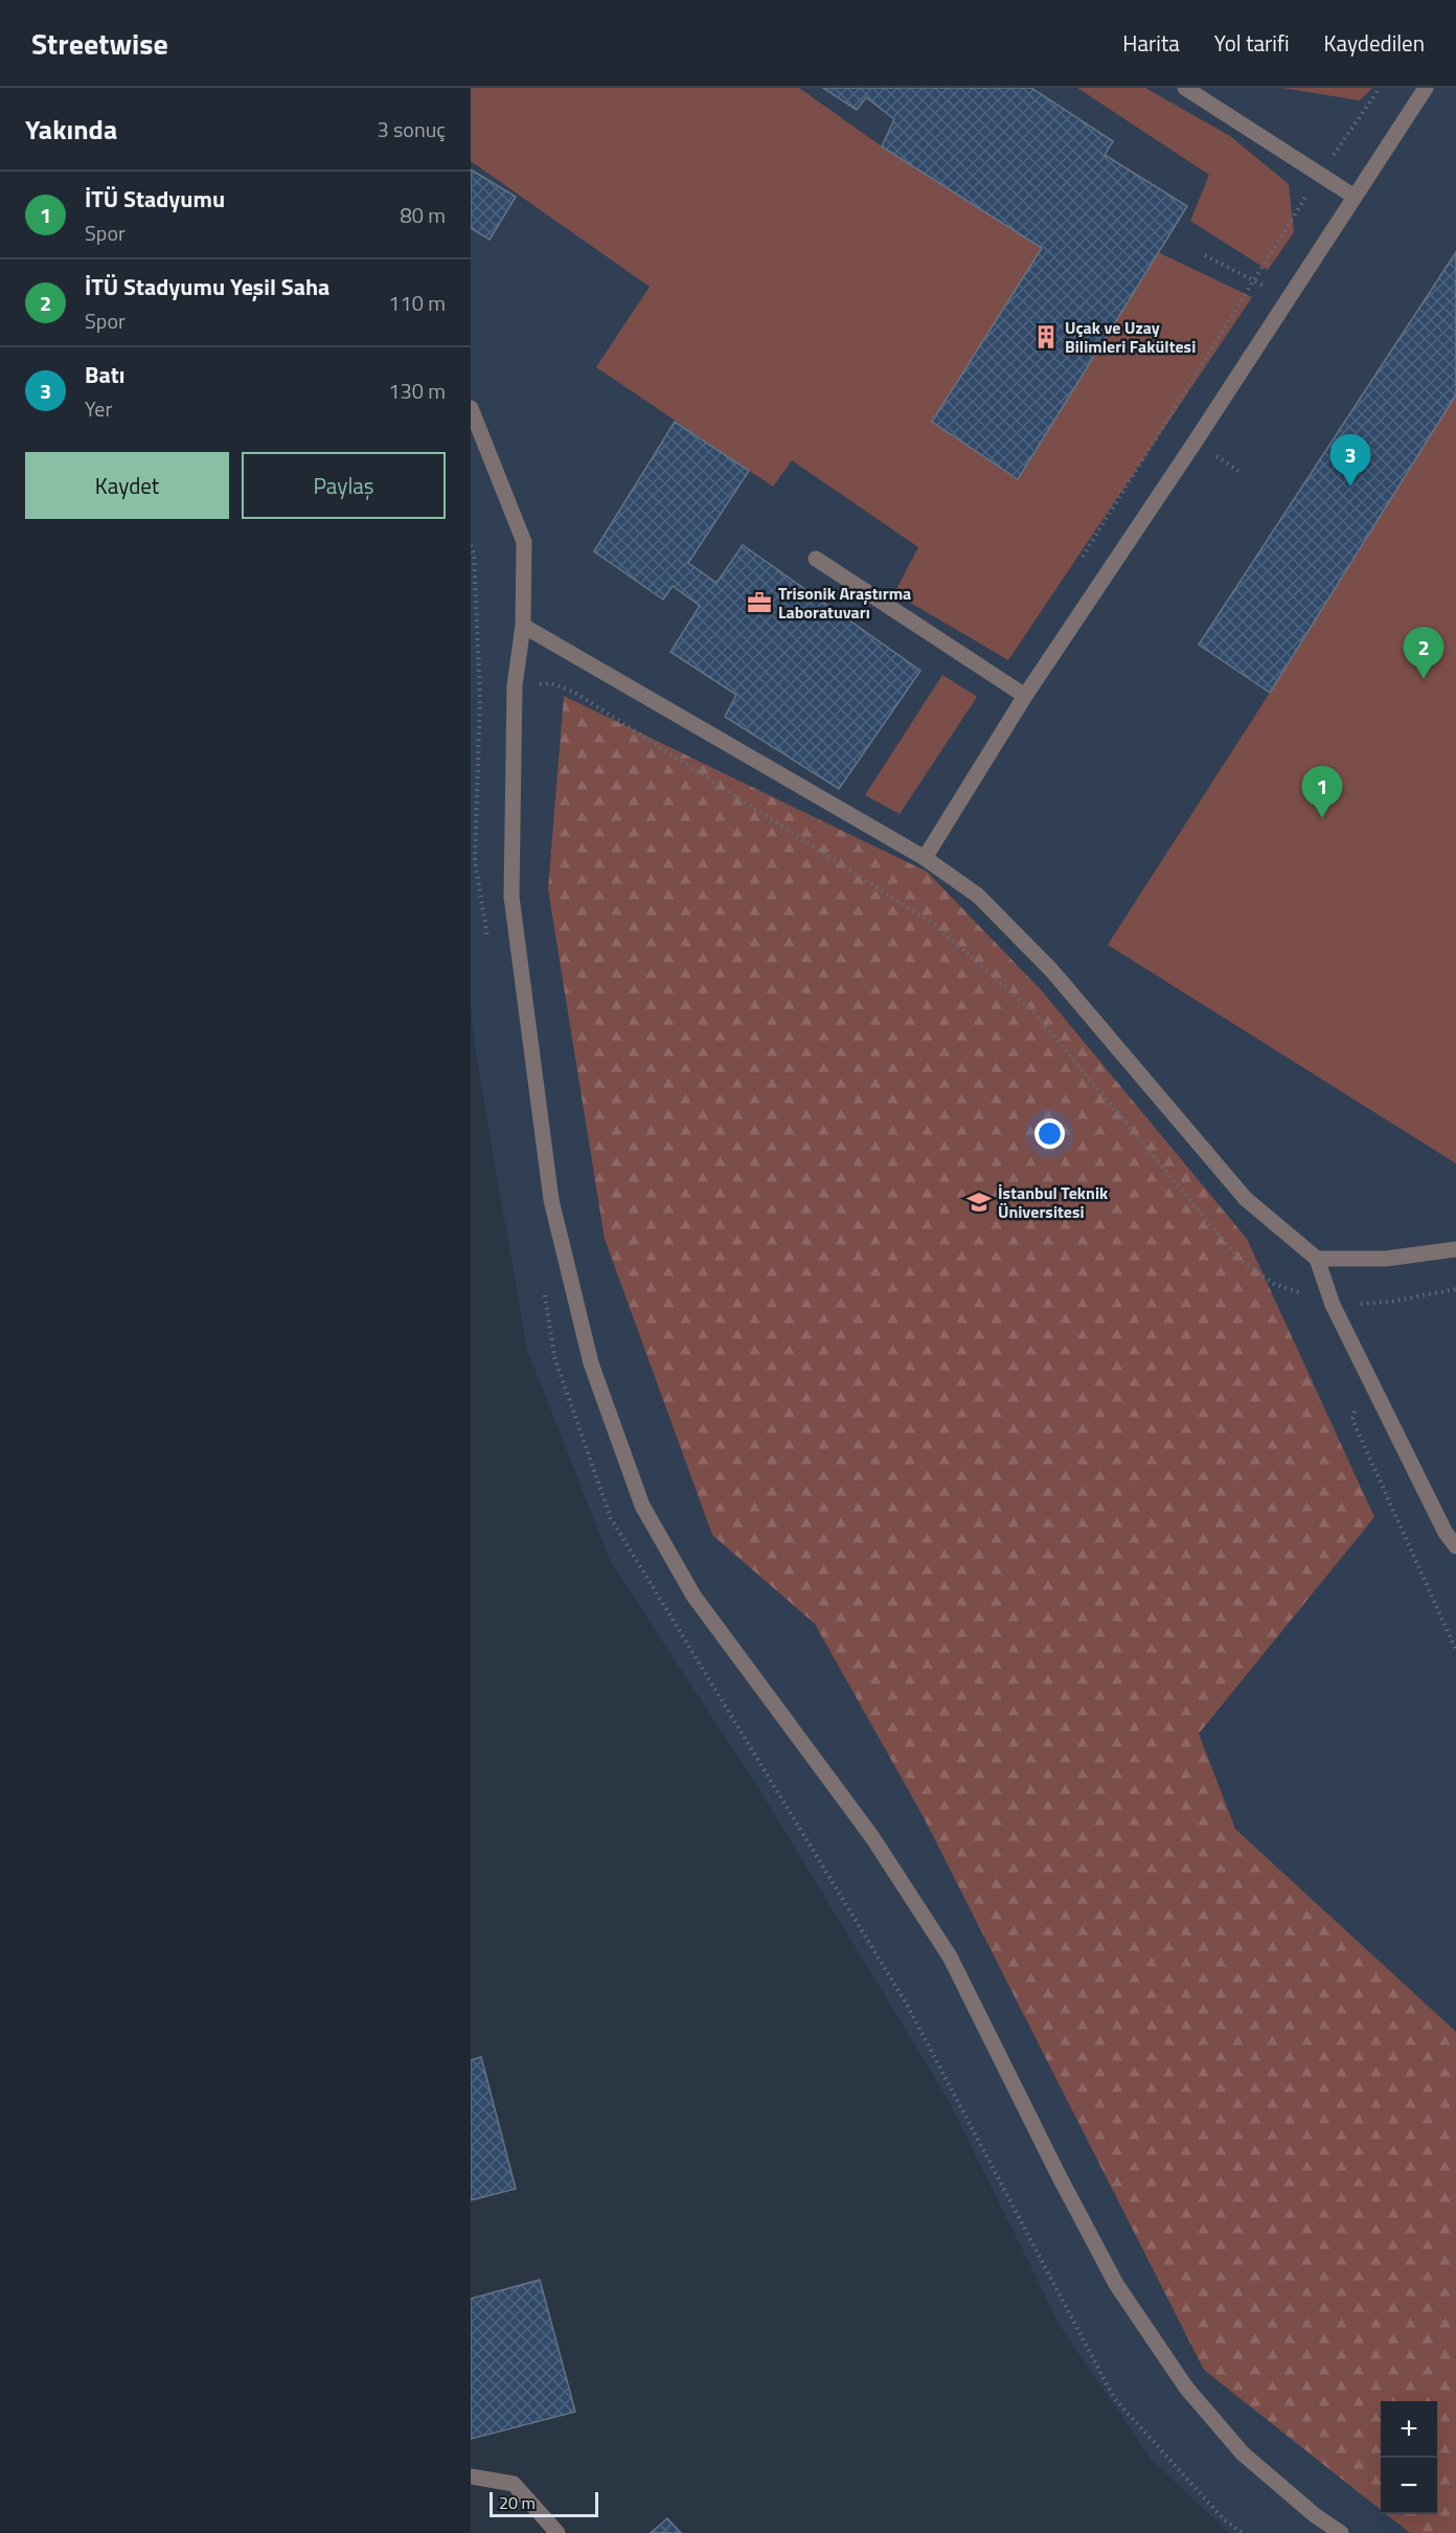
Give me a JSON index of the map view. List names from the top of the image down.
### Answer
{
  "places": {
    "building": ["Uçak ve Uzay Bilimleri Fakültesi"],
    "office": ["Trisonik Araştırma Laboratuvarı"],
    "school or university": ["İstanbul Teknik Üniversitesi"]
  },
  "scale_bar": "20 m",
  "page": {
    "header": "Streetwise",
    "nav": ["Harita", "Yol tarifi", "Kaydedilen"],
    "heading": ["Yakında", "3 sonuç"],
    "list": [
      {
        "mark": "1",
        "name": "İTÜ Stadyumu",
        "note": "Spor",
        "value": "80 m"
      },
      {
        "mark": "2",
        "name": "İTÜ Stadyumu Yeşil Saha",
        "note": "Spor",
        "value": "110 m"
      },
      {
        "mark": "3",
        "name": "Batı",
        "note": "Yer",
        "value": "130 m"
      }
    ],
    "buttons": ["Kaydet", "Paylaş"],
    "pins": ["3", "2", "1"],
    "map_buttons": ["+", "−"],
    "scale": "20 m"
  }
}
